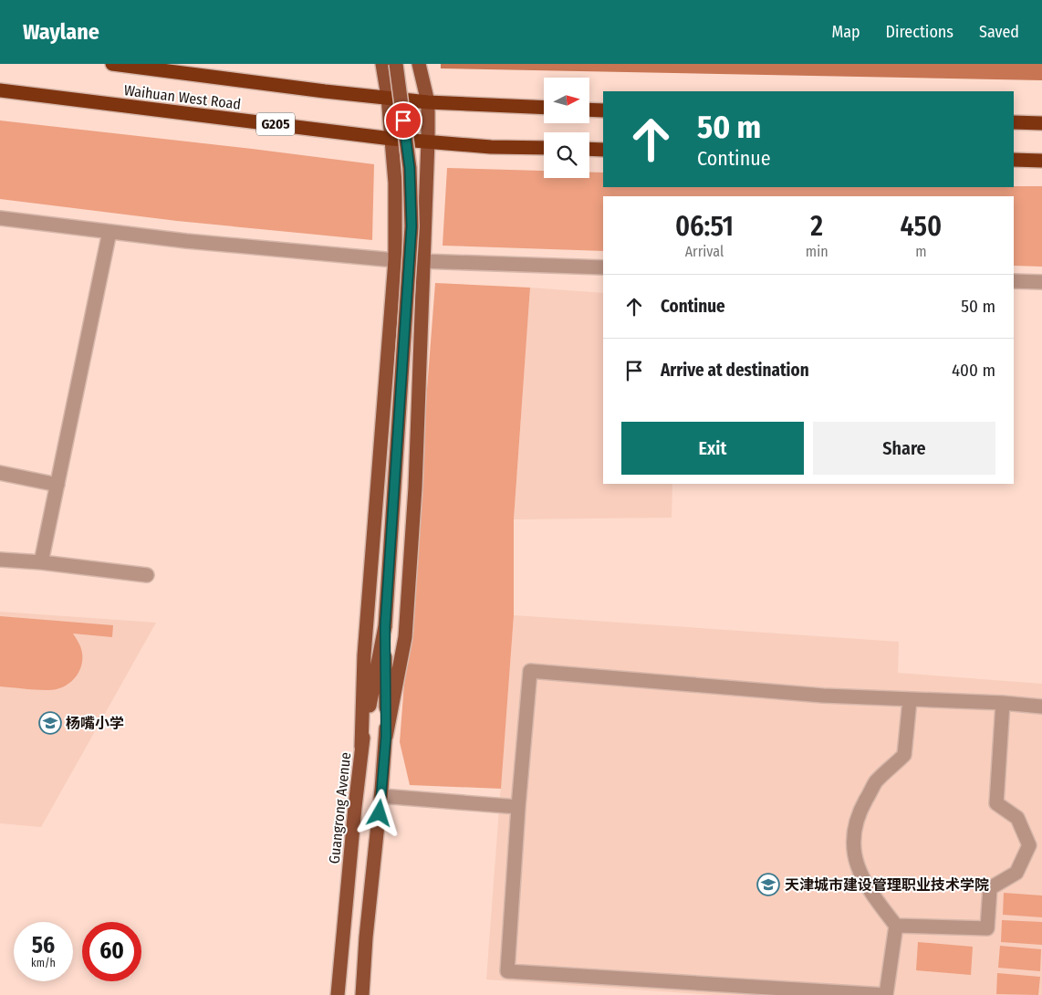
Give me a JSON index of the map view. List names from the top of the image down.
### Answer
{
  "streets": {
    "highway": ["Waihuan West Road", "G205"],
    "main road": ["Guangrong Avenue"]
  },
  "places": {
    "school or university": ["杨嘴小学", "天津城市建设管理职业技术学院"]
  },
  "north": "right",
  "page": {
    "header": "Waylane",
    "nav": ["Map", "Directions", "Saved"],
    "turn": ["50 m", "Continue"],
    "eta": [
      "06:51",
      "Arrival",
      "2",
      "min",
      "450",
      "m"
    ],
    "list": [
      {
        "name": "Continue",
        "value": "50 m"
      },
      {
        "name": "Arrive at destination",
        "value": "400 m"
      }
    ],
    "buttons": ["Exit", "Share"],
    "speed": "56 km/h",
    "limit": "60"
  }
}
